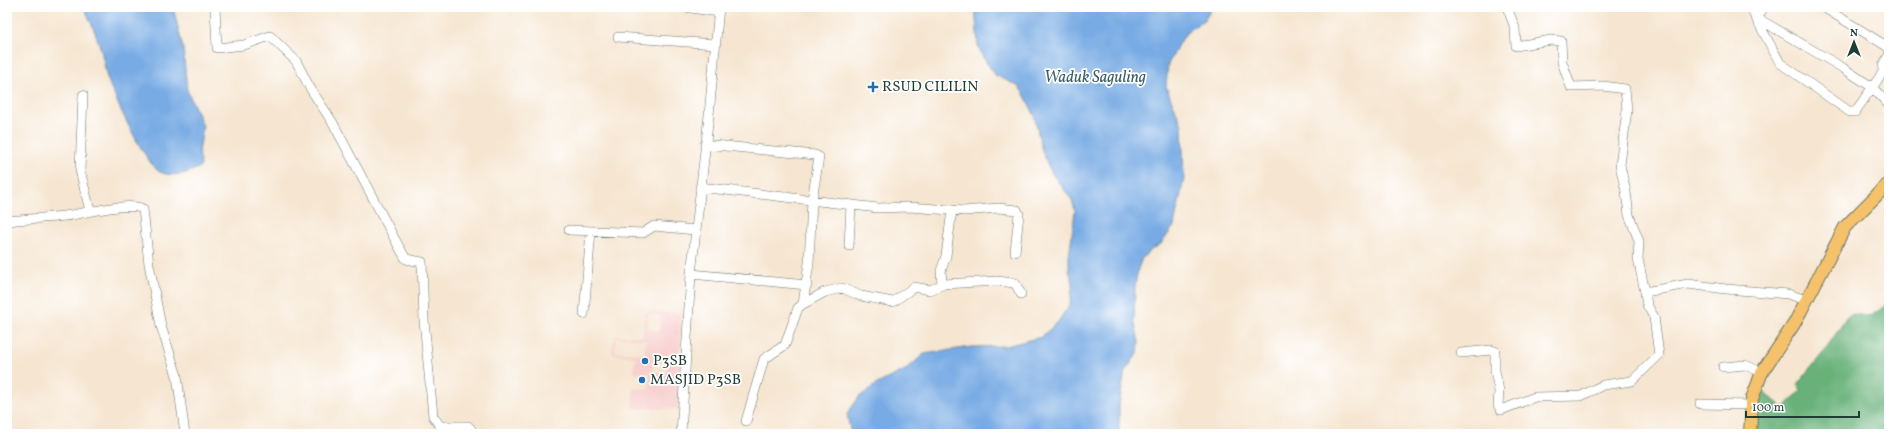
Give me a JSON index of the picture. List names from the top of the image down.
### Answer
{
  "water": ["Waduk Saguling"],
  "places": {
    "health": ["RSUD CILILIN"],
    "other": ["P3SB", "MASJID P3SB"]
  },
  "scale_bar": "100 m",
  "north": "top"
}
